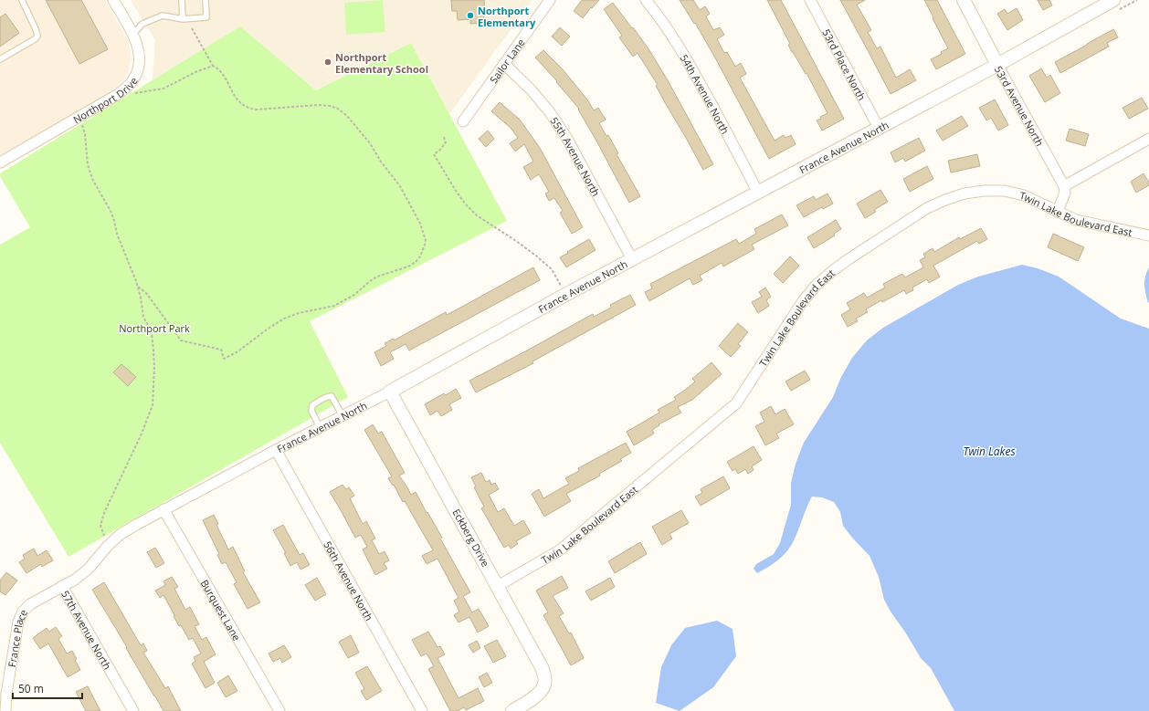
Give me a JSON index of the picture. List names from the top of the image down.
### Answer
{
  "streets": {
    "street": [
      "Sailor Lane",
      "53rd Place North",
      "54th Avenue North",
      "Northport Drive",
      "53rd Avenue North",
      "France Avenue North",
      "55th Avenue North",
      "Twin Lake Boulevard East",
      "Eckberg Drive",
      "56th Avenue North",
      "Burquest Lane",
      "57th Avenue North",
      "France Place"
    ]
  },
  "crossings": [
    ["Sailor Lane", "55th Avenue North"],
    ["53rd Place North", "France Avenue North"],
    ["54th Avenue North", "France Avenue North"],
    ["53rd Avenue North", "France Avenue North"],
    ["France Avenue North", "55th Avenue North"],
    ["France Avenue North", "Eckberg Drive"],
    ["France Avenue North", "56th Avenue North"],
    ["France Avenue North", "Burquest Lane"],
    ["France Avenue North", "57th Avenue North"],
    ["France Avenue North", "France Place"],
    ["Twin Lake Boulevard East", "Eckberg Drive"],
    ["57th Avenue North", "France Place"]
  ],
  "water": ["Twin Lakes"],
  "parks": ["Northport Park"],
  "places": ["Northport Elementary", "Northport Elementary School"],
  "scale_bar": "50 m"
}
